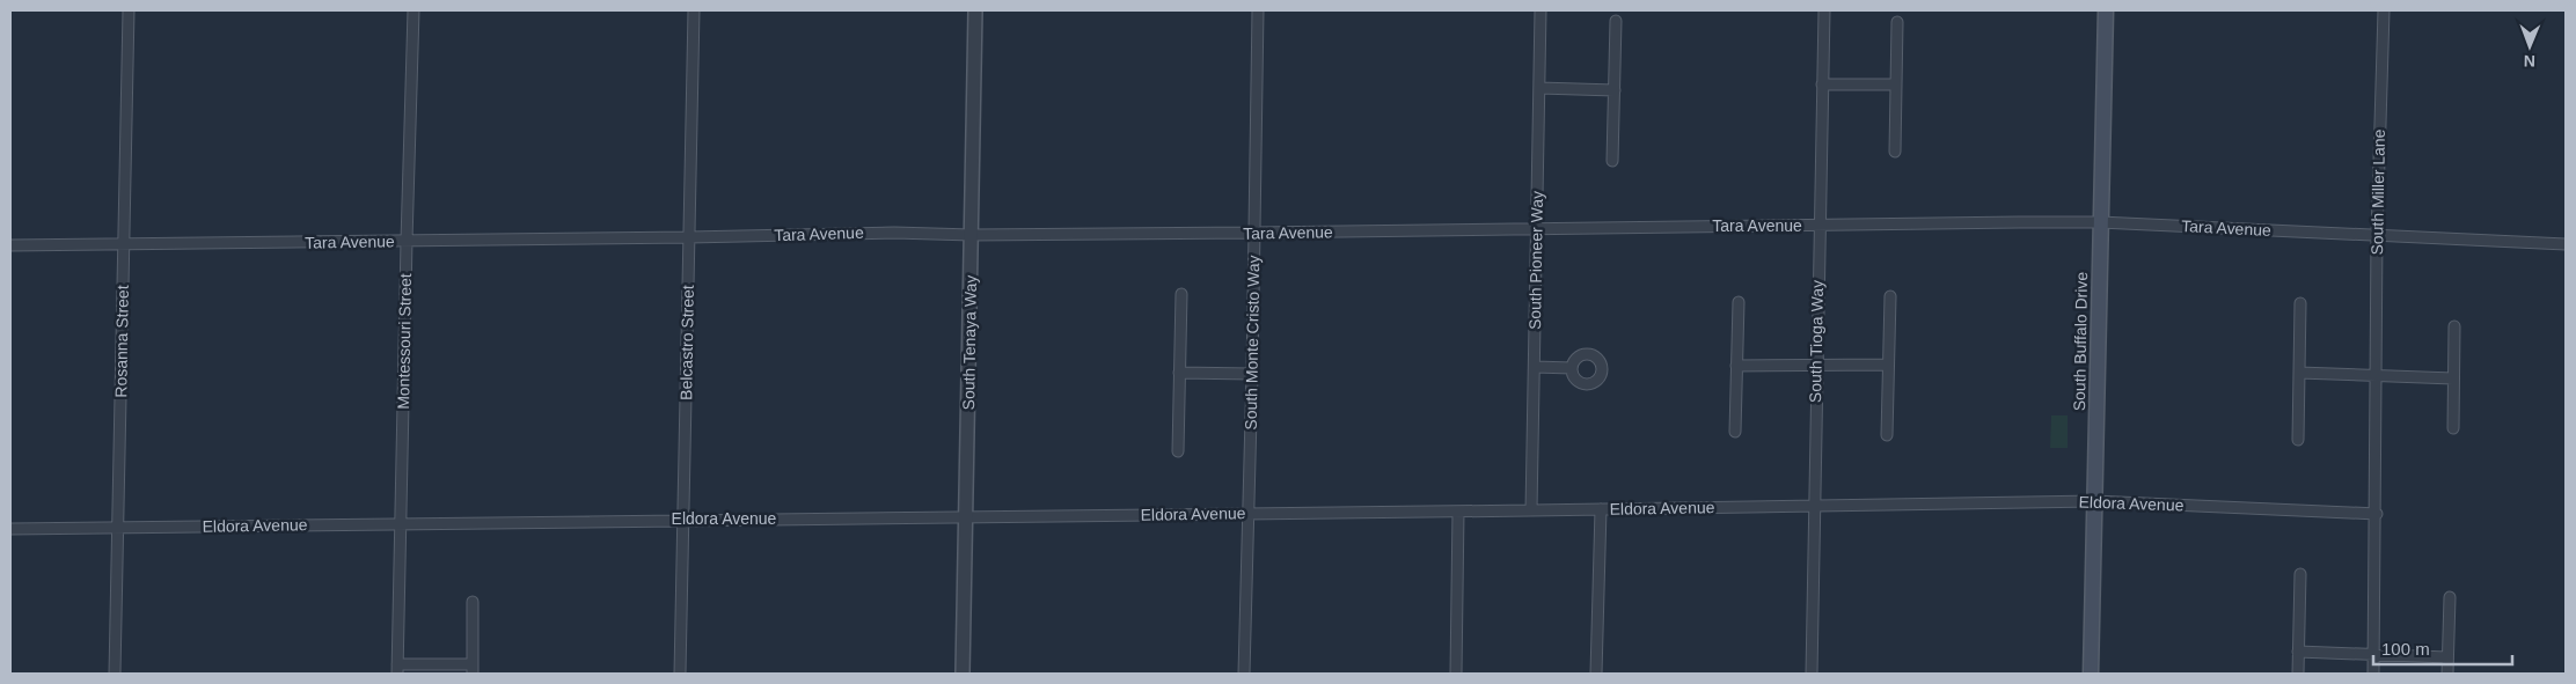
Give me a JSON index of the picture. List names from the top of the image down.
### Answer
{
  "streets": {
    "main road": ["South Buffalo Drive"],
    "street": [
      "South Miller Lane",
      "Tara Avenue",
      "South Pioneer Way",
      "Rosanna Street",
      "Montessouri Street",
      "South Tioga Way",
      "Belcastro Street",
      "South Tenaya Way",
      "South Monte Cristo Way",
      "Eldora Avenue"
    ]
  },
  "crossings": [
    ["South Miller Lane", "Tara Avenue"],
    ["South Miller Lane", "Eldora Avenue"],
    ["Tara Avenue", "South Pioneer Way"],
    ["Tara Avenue", "Rosanna Street"],
    ["Tara Avenue", "Montessouri Street"],
    ["Tara Avenue", "South Tioga Way"],
    ["Tara Avenue", "South Buffalo Drive"],
    ["Tara Avenue", "Belcastro Street"],
    ["Tara Avenue", "South Tenaya Way"],
    ["Tara Avenue", "South Monte Cristo Way"],
    ["South Pioneer Way", "Eldora Avenue"],
    ["Rosanna Street", "Eldora Avenue"],
    ["Montessouri Street", "Eldora Avenue"],
    ["South Tioga Way", "Eldora Avenue"],
    ["South Buffalo Drive", "Eldora Avenue"],
    ["Belcastro Street", "Eldora Avenue"],
    ["South Tenaya Way", "Eldora Avenue"],
    ["South Monte Cristo Way", "Eldora Avenue"]
  ],
  "scale_bar": "100 m",
  "north": "bottom"
}
